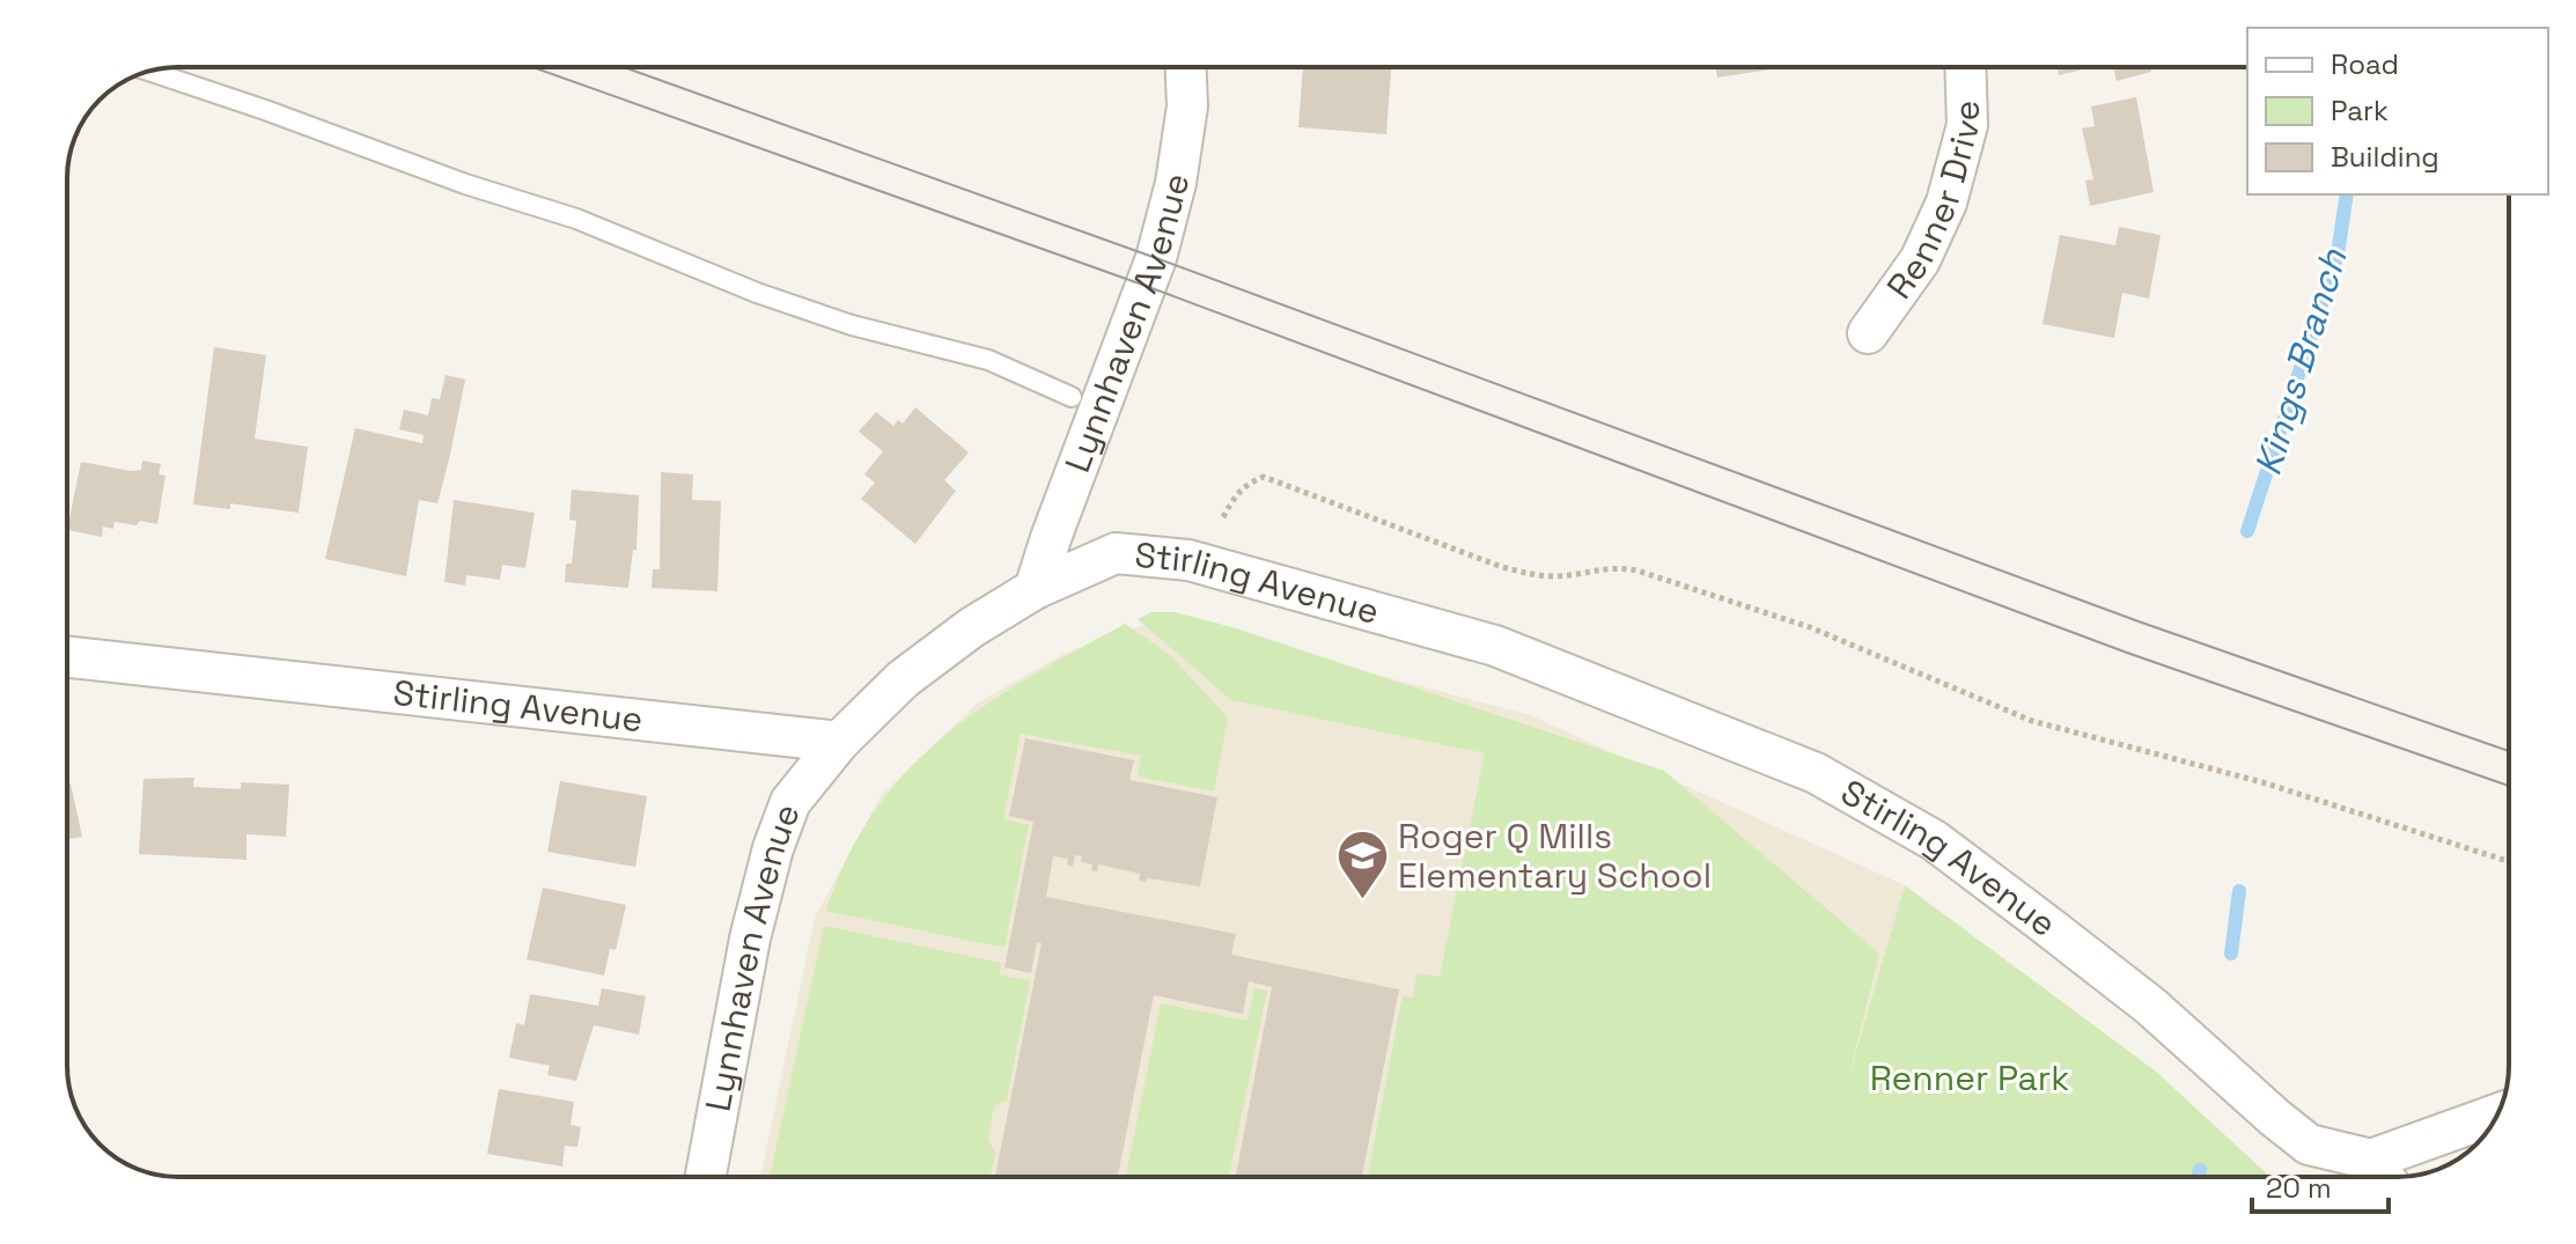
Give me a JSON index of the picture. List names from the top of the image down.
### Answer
{
  "streets": {
    "street": ["Renner Drive", "Lynnhaven Avenue", "Stirling Avenue"]
  },
  "crossings": [
    ["Lynnhaven Avenue", "Stirling Avenue"]
  ],
  "water": ["Kings Branch"],
  "parks": ["Renner Park"],
  "places": {
    "school or university": ["Roger Q Mills Elementary School"]
  },
  "legend": ["Road", "Park", "Building"],
  "scale_bar": "20 m"
}
